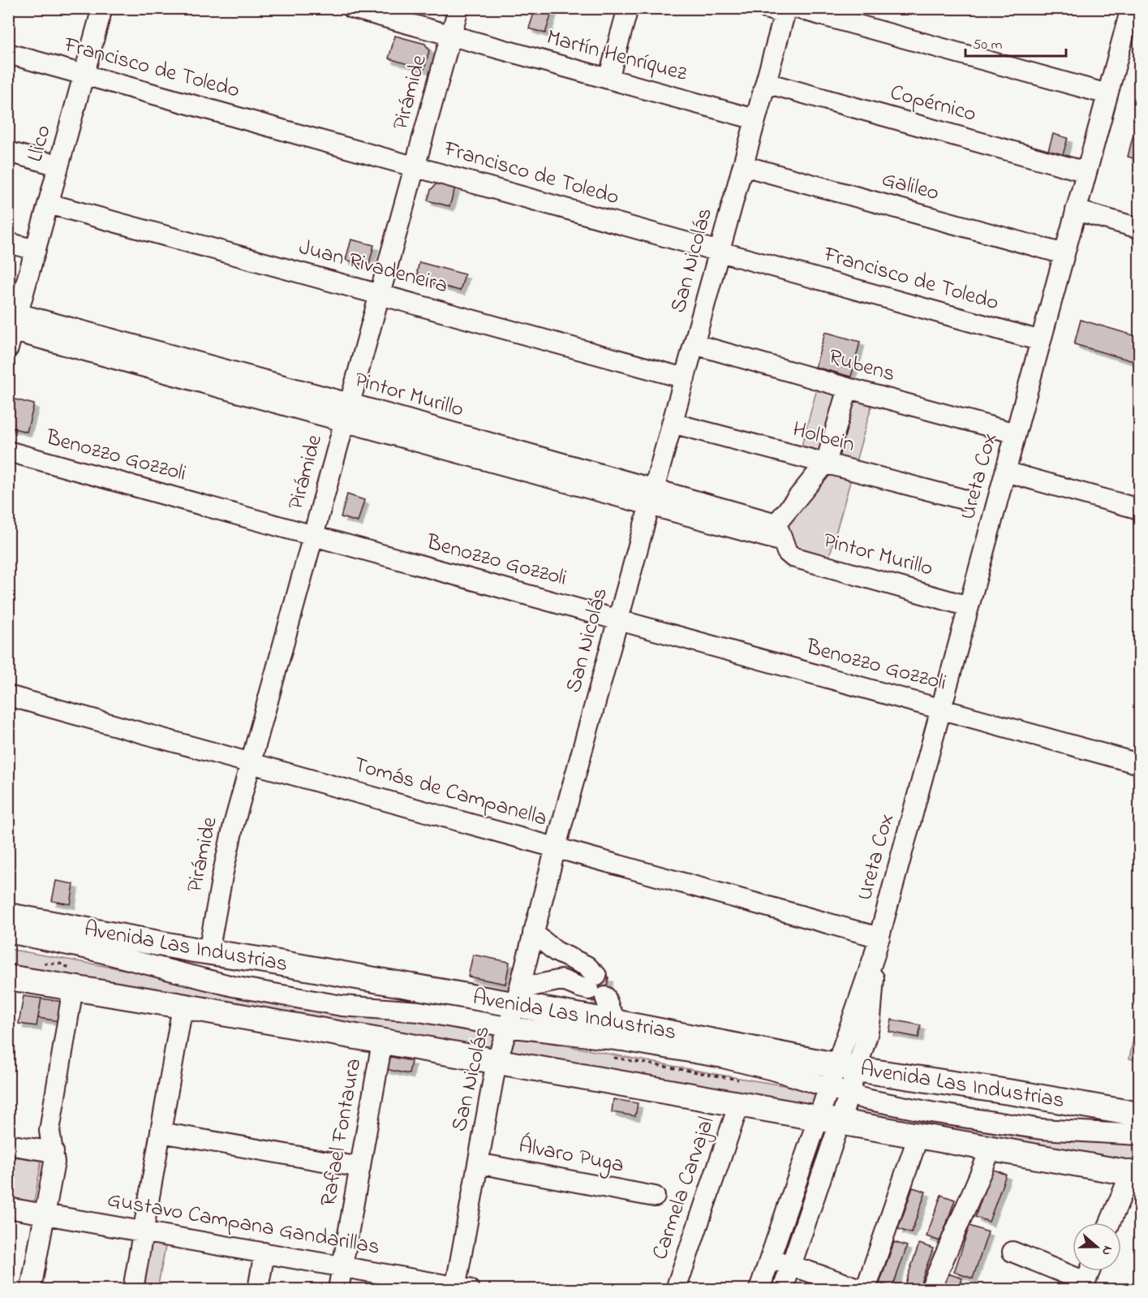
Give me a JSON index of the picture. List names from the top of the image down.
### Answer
{
  "streets": {
    "main road": ["Avenida Las Industrias"],
    "street": [
      "Martín Henríquez",
      "Francisco de Toledo",
      "Pirámide",
      "Copérnico",
      "Llico",
      "Galileo",
      "San Nicolás",
      "Juan Rivadeneira",
      "Rubens",
      "Pintor Murillo",
      "Holbein",
      "Benozzo Gozzoli",
      "Ureta Cox",
      "Tomás de Campanella",
      "Rafael Fontaura",
      "Álvaro Puga",
      "Carmela Carvajal",
      "Gustavo Campana Gandarillas"
    ]
  },
  "crossings": [
    ["Martín Henríquez", "Pirámide"],
    ["Martín Henríquez", "San Nicolás"],
    ["Francisco de Toledo", "Pirámide"],
    ["Francisco de Toledo", "Llico"],
    ["Francisco de Toledo", "San Nicolás"],
    ["Francisco de Toledo", "Ureta Cox"],
    ["Pirámide", "Juan Rivadeneira"],
    ["Pirámide", "Pintor Murillo"],
    ["Pirámide", "Benozzo Gozzoli"],
    ["Pirámide", "Tomás de Campanella"],
    ["Pirámide", "Avenida Las Industrias"],
    ["Copérnico", "San Nicolás"],
    ["Copérnico", "Ureta Cox"],
    ["Llico", "Juan Rivadeneira"],
    ["Llico", "Pintor Murillo"],
    ["Galileo", "San Nicolás"],
    ["Galileo", "Ureta Cox"],
    ["San Nicolás", "Juan Rivadeneira"],
    ["San Nicolás", "Rubens"],
    ["San Nicolás", "Pintor Murillo"],
    ["San Nicolás", "Holbein"],
    ["San Nicolás", "Benozzo Gozzoli"],
    ["San Nicolás", "Tomás de Campanella"],
    ["San Nicolás", "Avenida Las Industrias"],
    ["San Nicolás", "Álvaro Puga"],
    ["San Nicolás", "Gustavo Campana Gandarillas"],
    ["Rubens", "Ureta Cox"],
    ["Pintor Murillo", "Ureta Cox"],
    ["Benozzo Gozzoli", "Ureta Cox"],
    ["Ureta Cox", "Tomás de Campanella"],
    ["Ureta Cox", "Avenida Las Industrias"],
    ["Rafael Fontaura", "Gustavo Campana Gandarillas"]
  ],
  "scale_bar": "50 m",
  "north": "right"
}
